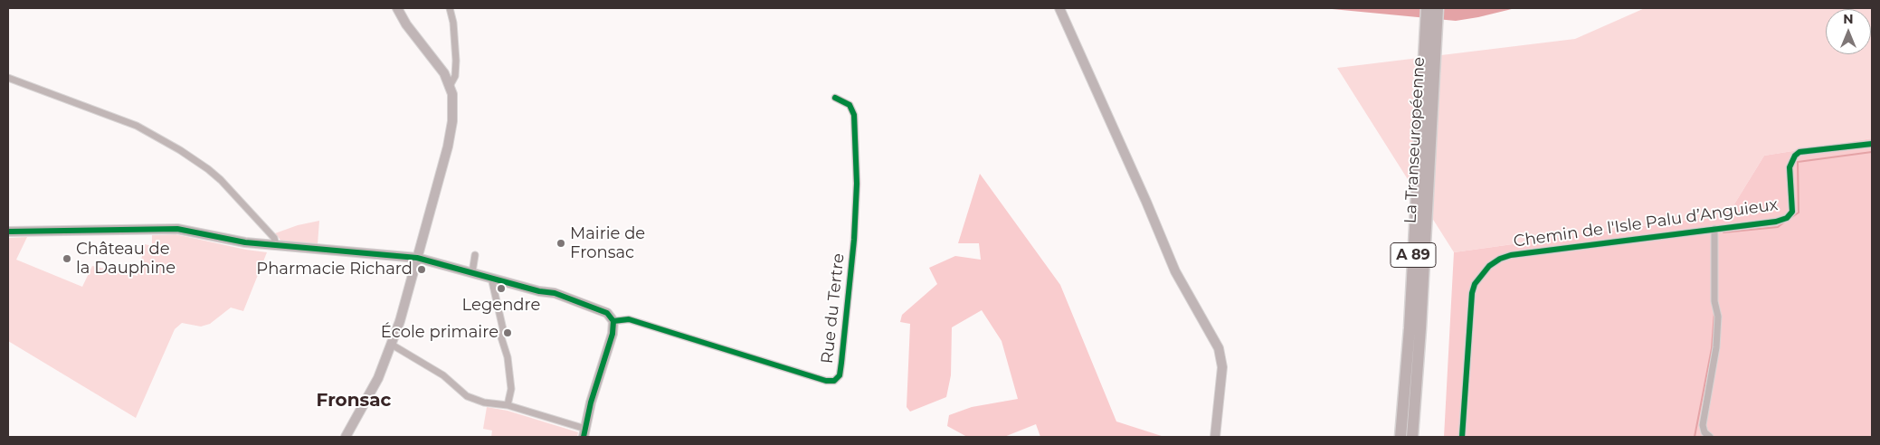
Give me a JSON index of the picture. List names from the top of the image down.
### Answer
{
  "streets": {
    "highway": ["La Transeuropéenne", "A 89"],
    "street": ["Chemin de l'Isle Palu d’Anguieux", "Rue du Tertre"]
  },
  "districts": ["Fronsac"],
  "places": [
    "Mairie de Fronsac",
    "Château de la Dauphine",
    "Pharmacie Richard",
    "Legendre",
    "École primaire"
  ],
  "north": "top"
}
